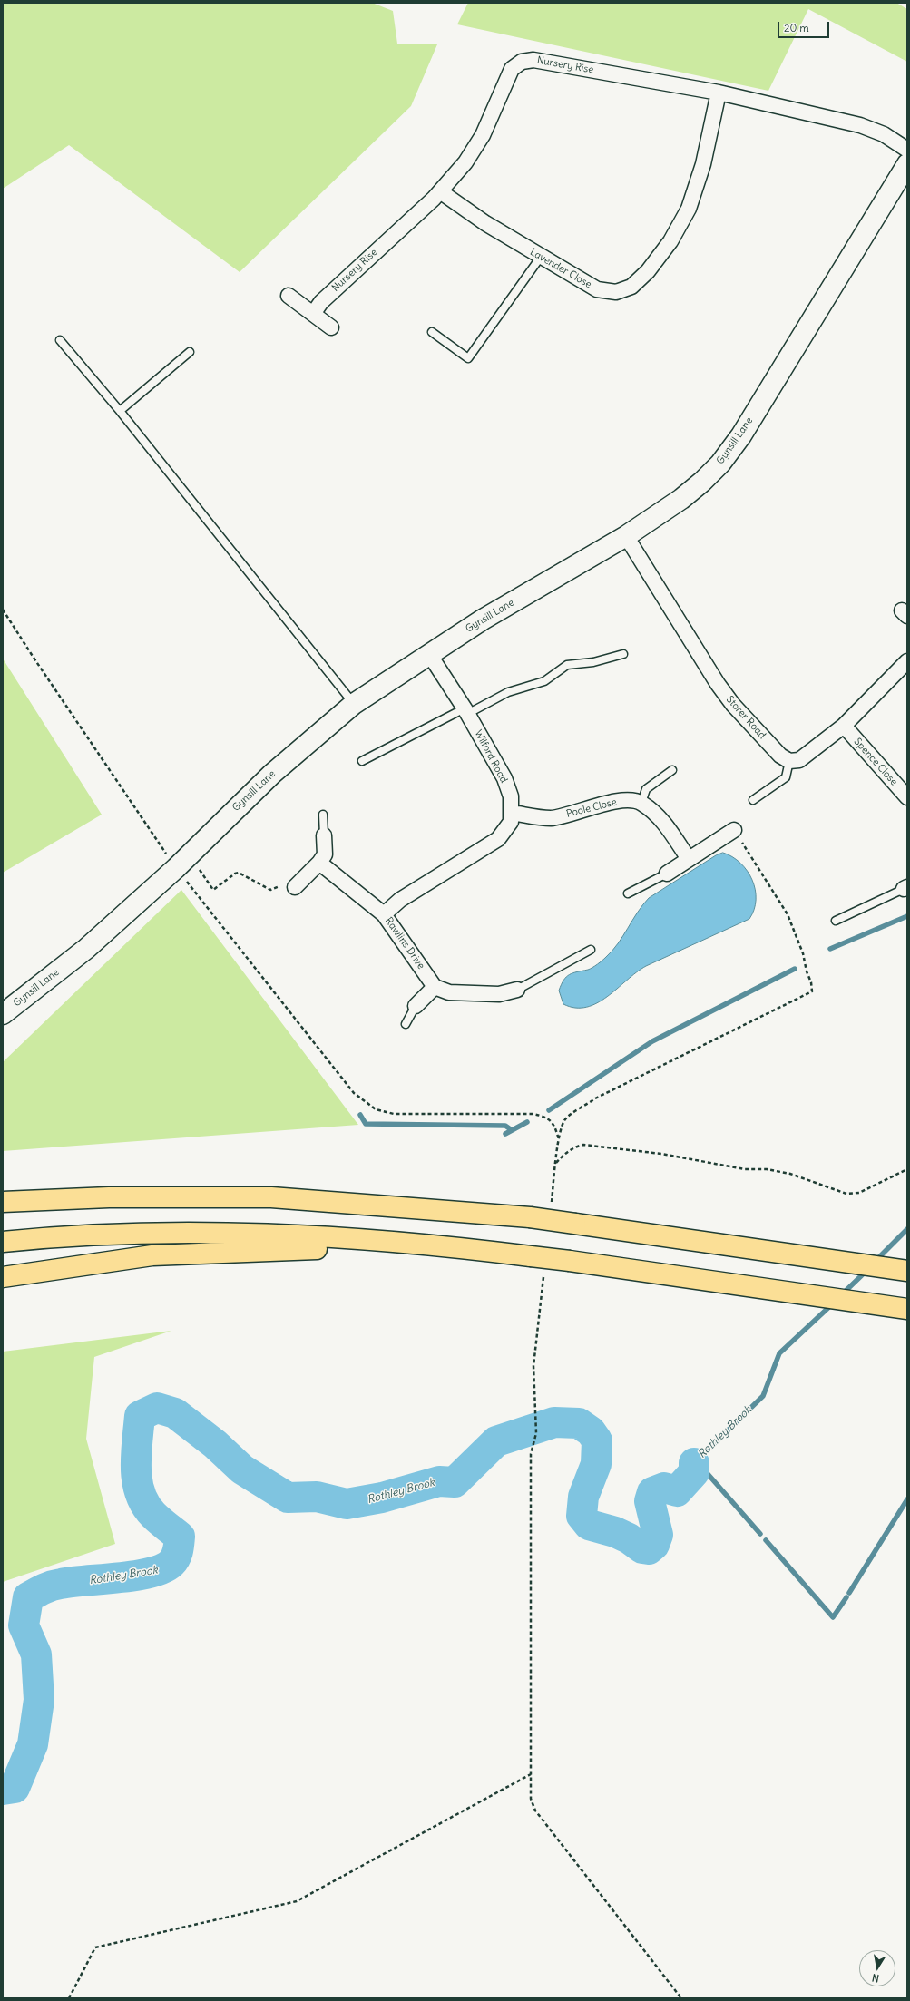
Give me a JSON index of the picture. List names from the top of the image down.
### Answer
{
  "streets": {
    "street": [
      "Nursery Rise",
      "Lavender Close",
      "Gynsill Lane",
      "Storer Road",
      "Wilford Road",
      "Spence Close",
      "Poole Close",
      "Rawlins Drive"
    ]
  },
  "crossings": [
    ["Nursery Rise", "Lavender Close"],
    ["Gynsill Lane", "Storer Road"],
    ["Gynsill Lane", "Wilford Road"],
    ["Wilford Road", "Poole Close"],
    ["Wilford Road", "Rawlins Drive"]
  ],
  "water": ["Rothley Brook"],
  "scale_bar": "20 m",
  "north": "bottom"
}
